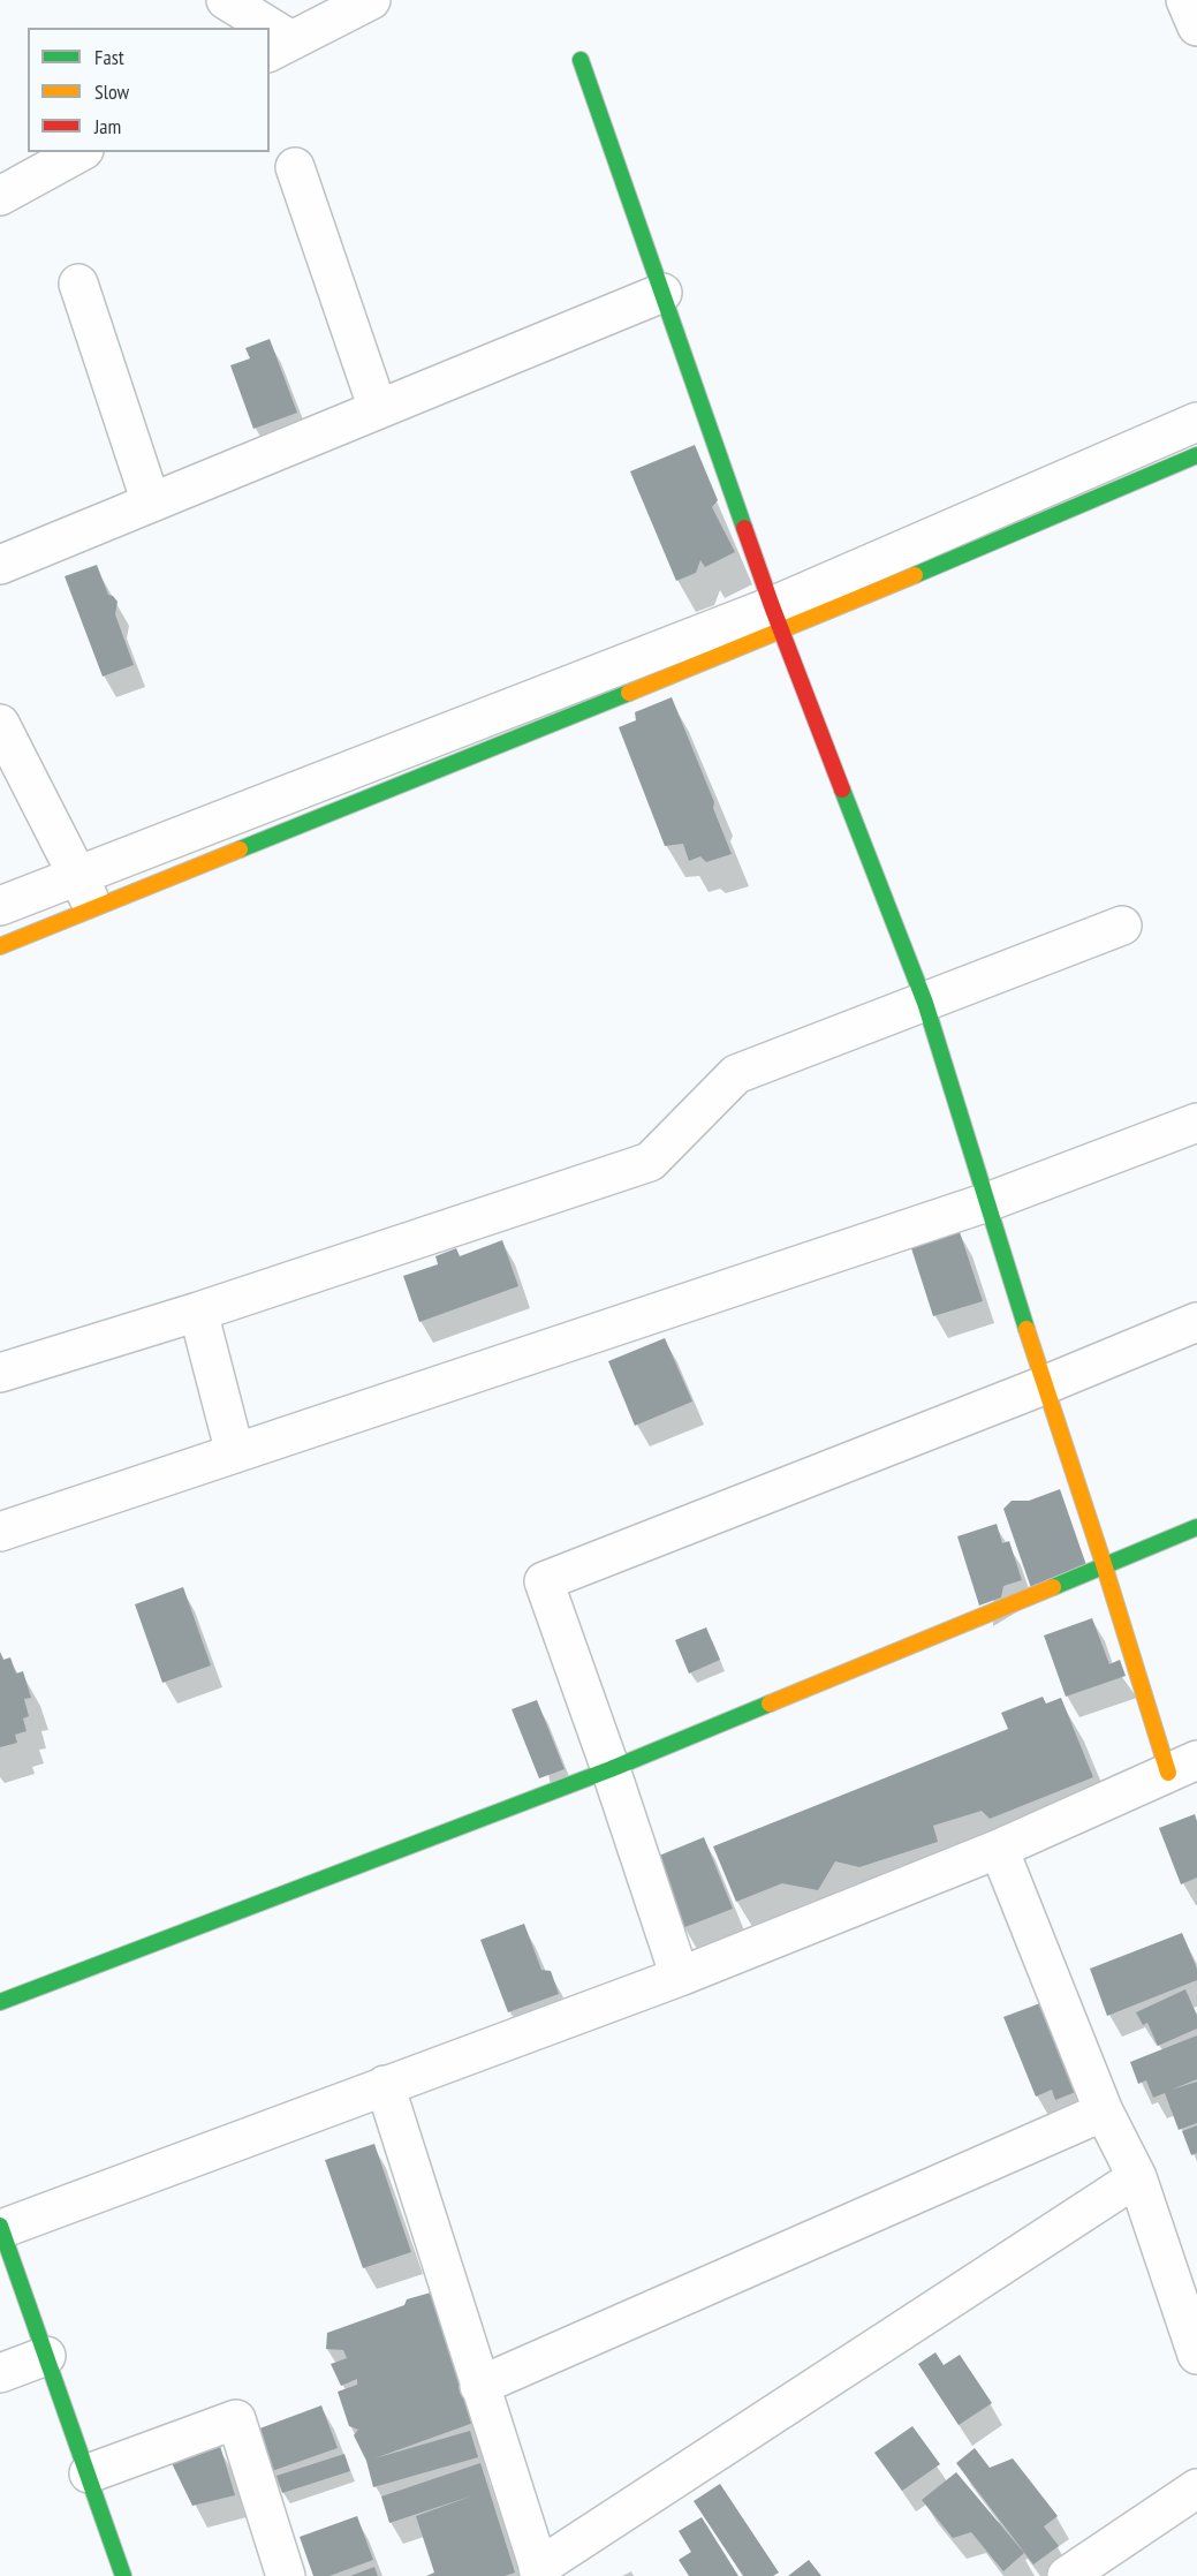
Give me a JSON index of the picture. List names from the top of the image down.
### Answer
{
  "legend": ["Fast", "Slow", "Jam"]
}
